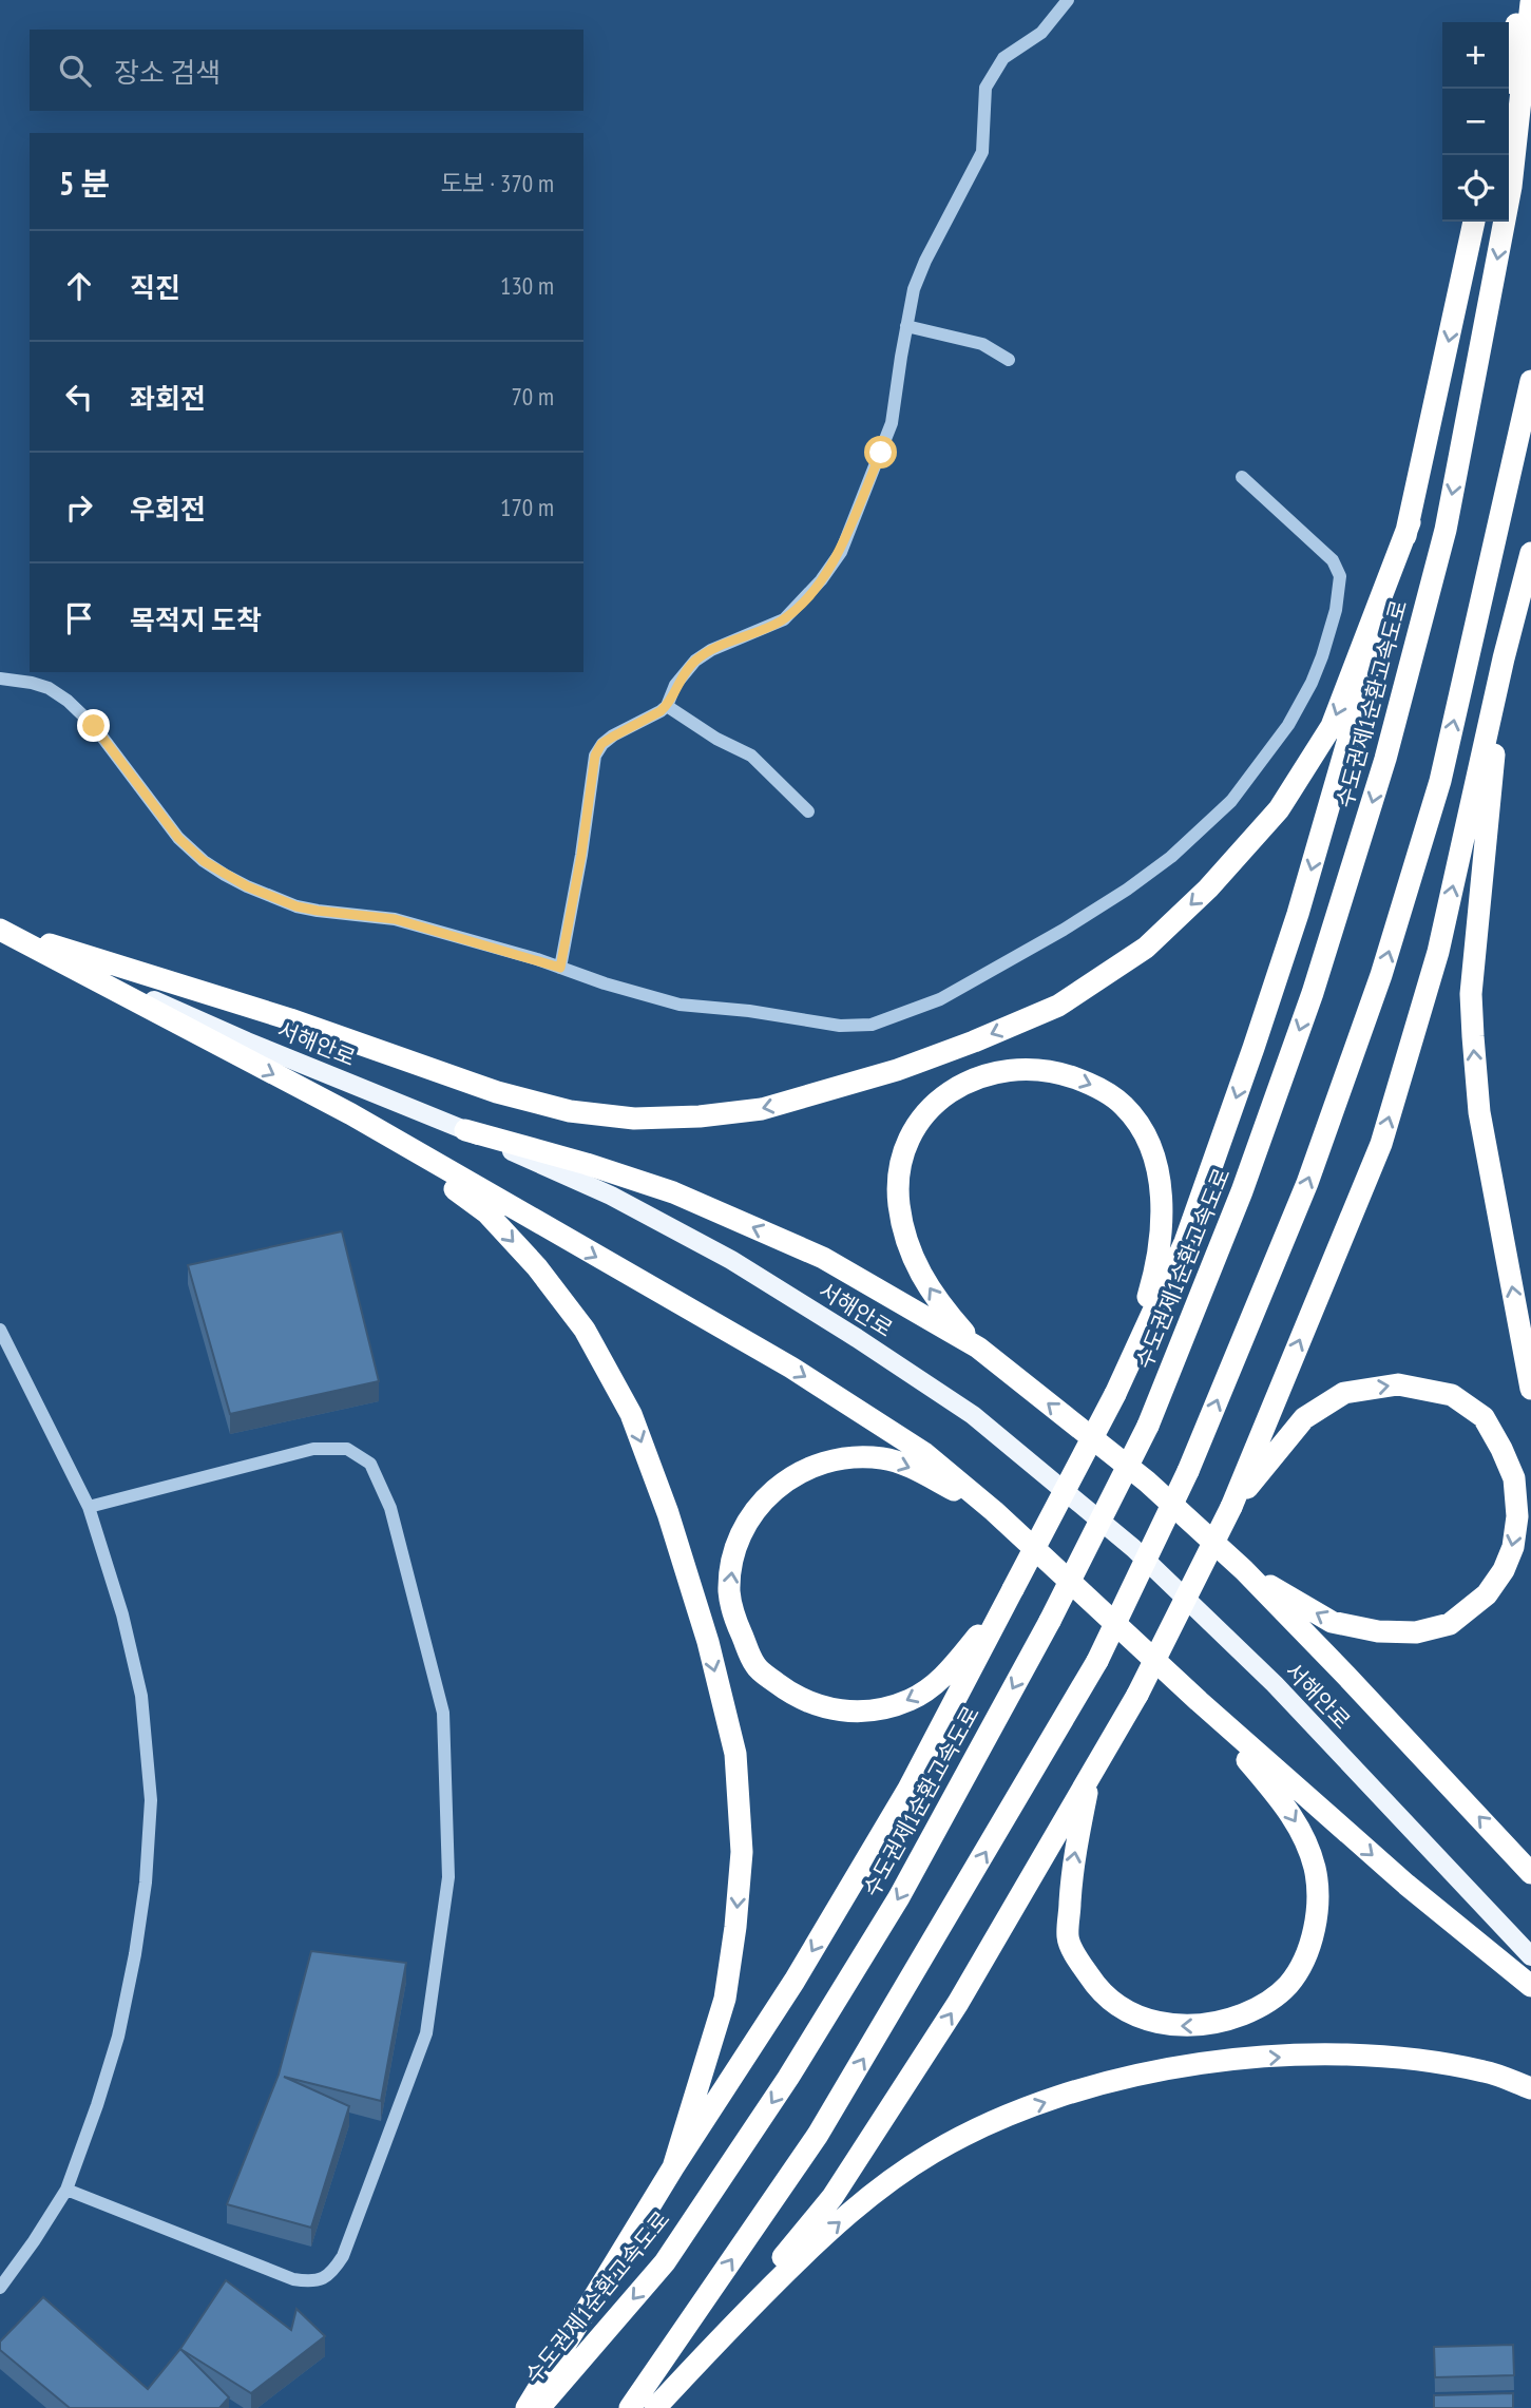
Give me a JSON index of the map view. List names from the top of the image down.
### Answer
{
  "streets": {
    "highway": ["수도권제1순환고속도로"],
    "main road": ["서해안로"]
  },
  "page": {
    "map_buttons": ["+", "−"],
    "search": "장소 검색",
    "heading": ["5 분", "도보 · 370 m"],
    "list": [
      ["직진", "130 m"],
      ["좌회전", "70 m"],
      ["우회전", "170 m"],
      "목적지 도착"
    ]
  }
}
